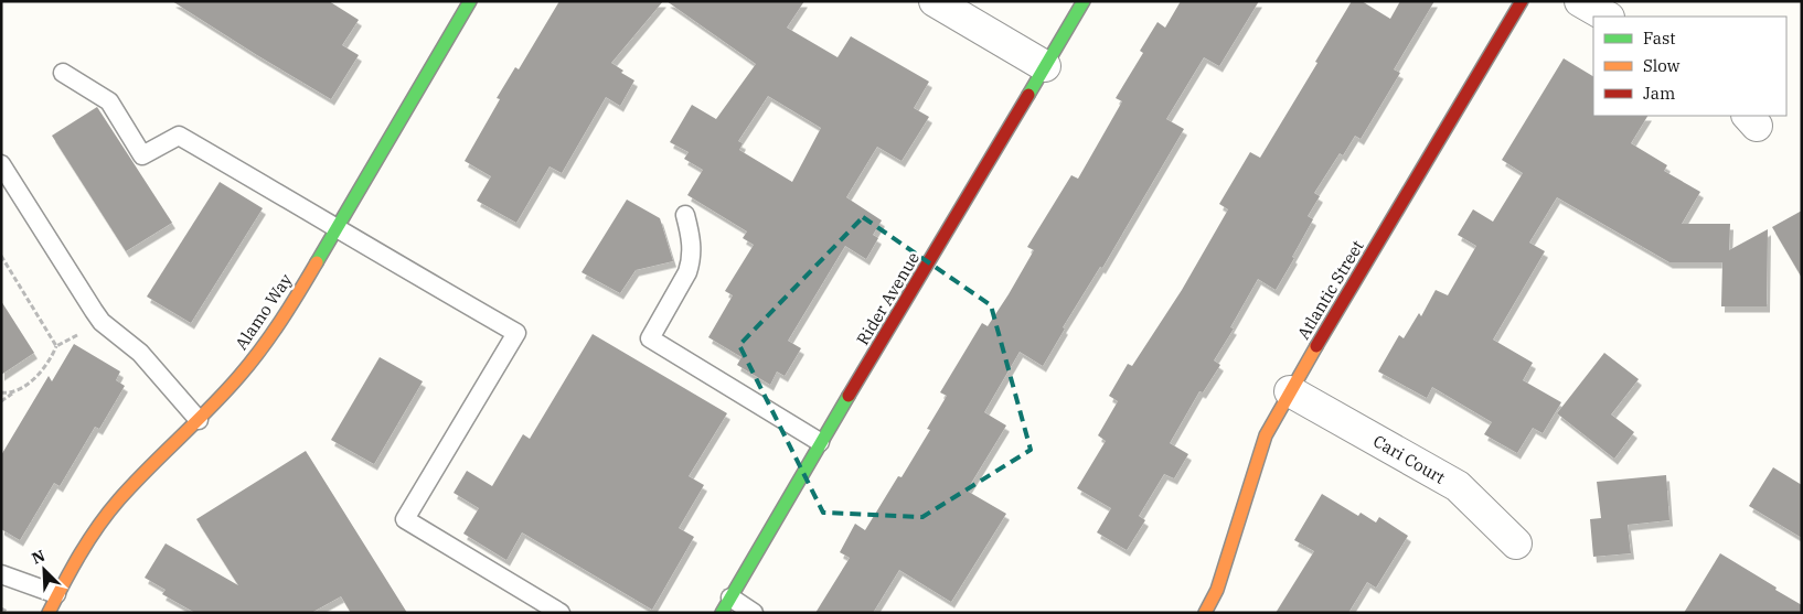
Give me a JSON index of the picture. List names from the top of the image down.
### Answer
{
  "streets": {
    "street": [
      "Atlantic Street",
      "Rider Avenue",
      "Alamo Way",
      "Cari Court"
    ]
  },
  "crossings": [
    ["Atlantic Street", "Cari Court"]
  ],
  "legend": ["Fast", "Slow", "Jam"],
  "north": "top left"
}
